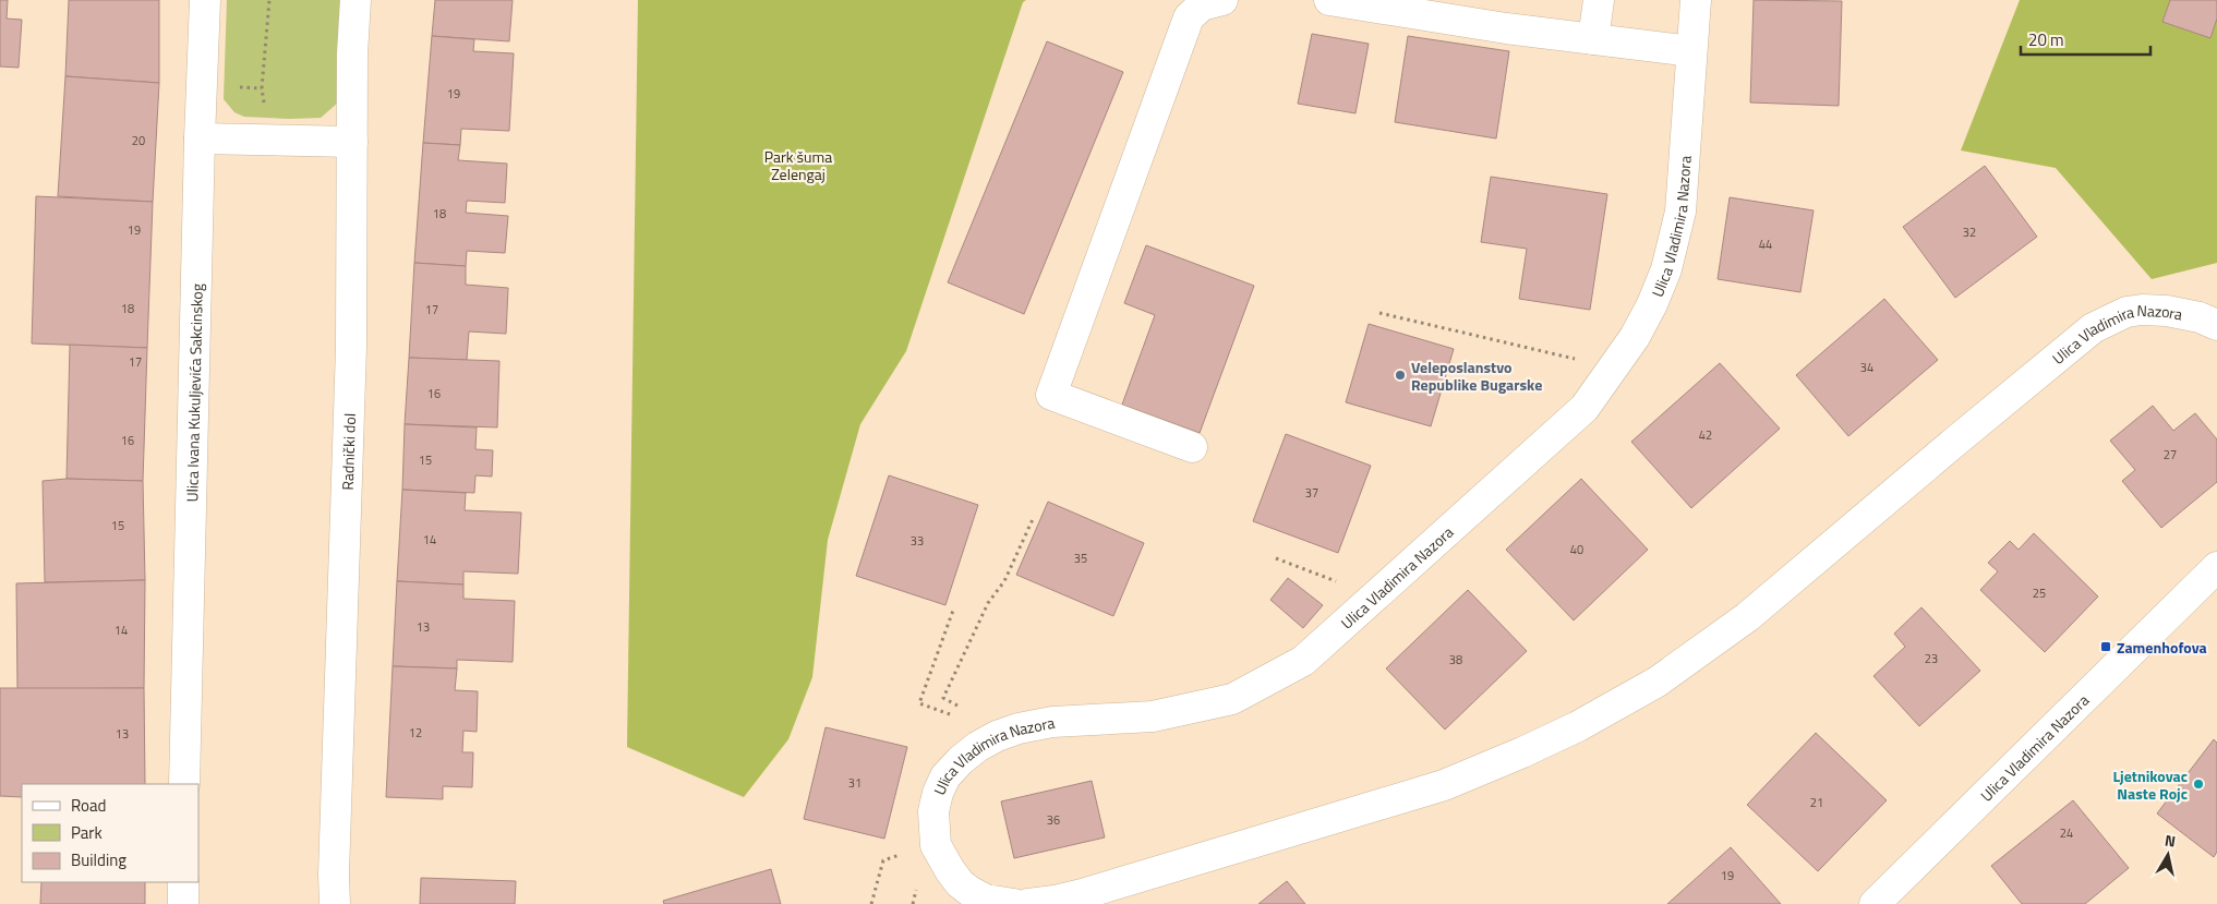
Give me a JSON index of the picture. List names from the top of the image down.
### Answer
{
  "streets": {
    "street": ["Ulica Vladimira Nazora", "Ulica Ivana Kukuljevića Sakcinskog", "Radnički dol"]
  },
  "parks": ["Park šuma Zelengaj"],
  "places": {
    "other": ["Veleposlanstvo Republike Bugarske", "Ljetnikovac Naste Rojc"],
    "transit": ["Zamenhofova"]
  },
  "house_numbers": [
    "19",
    "20",
    "18",
    "19",
    "32",
    "44",
    "18",
    "17",
    "17",
    "34",
    "16",
    "42",
    "16",
    "27",
    "15",
    "37",
    "15",
    "14",
    "33",
    "40",
    "35",
    "25",
    "13",
    "14",
    "23",
    "38",
    "12",
    "13",
    "31",
    "21",
    "36",
    "24",
    "19"
  ],
  "legend": ["Road", "Park", "Building"],
  "scale_bar": "20 m",
  "north": "top"
}
